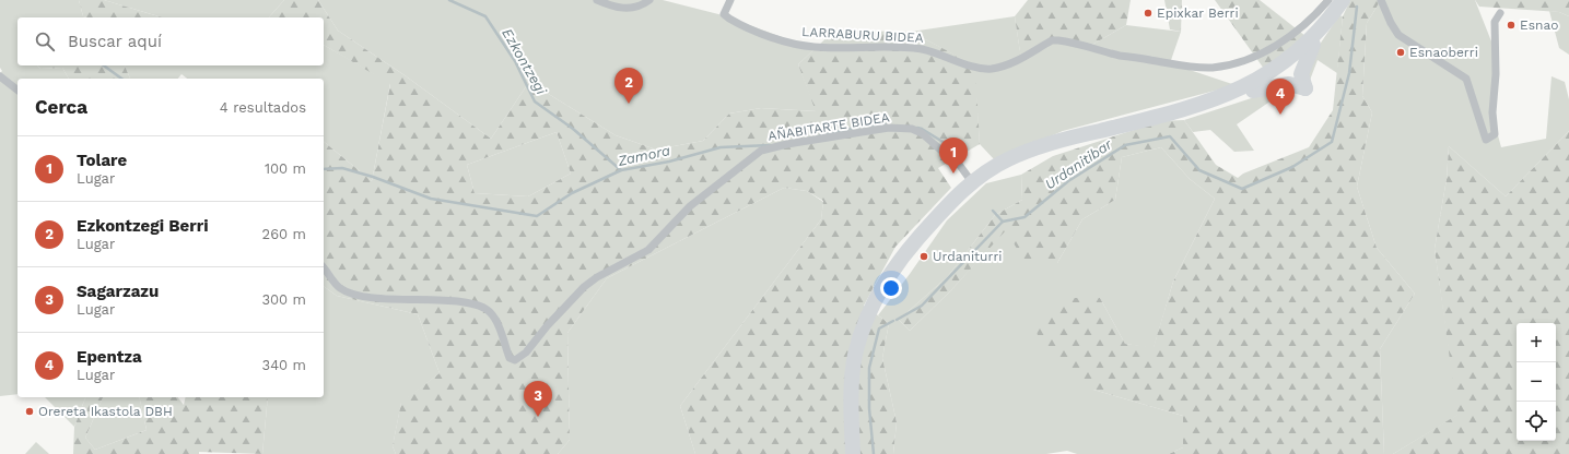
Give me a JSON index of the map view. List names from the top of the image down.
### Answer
{
  "streets": {
    "street": ["LARRABURU BIDEA", "AÑABITARTE BIDEA"]
  },
  "water": ["Ezkontzegi", "Zamora", "Urdanitibar"],
  "places": [
    "Epixkar Berri",
    "Esnao",
    "Esnaoberri",
    "Urdaniturri",
    "Orereta Ikastola DBH"
  ],
  "page": {
    "search": "Buscar aquí",
    "pins": [
      "2",
      "4",
      "1",
      "3"
    ],
    "heading": ["Cerca", "4 resultados"],
    "list": [
      {
        "mark": "1",
        "name": "Tolare",
        "note": "Lugar",
        "value": "100 m"
      },
      {
        "mark": "2",
        "name": "Ezkontzegi Berri",
        "note": "Lugar",
        "value": "260 m"
      },
      {
        "mark": "3",
        "name": "Sagarzazu",
        "note": "Lugar",
        "value": "300 m"
      },
      {
        "mark": "4",
        "name": "Epentza",
        "note": "Lugar",
        "value": "340 m"
      }
    ],
    "map_buttons": ["+", "−"]
  }
}
